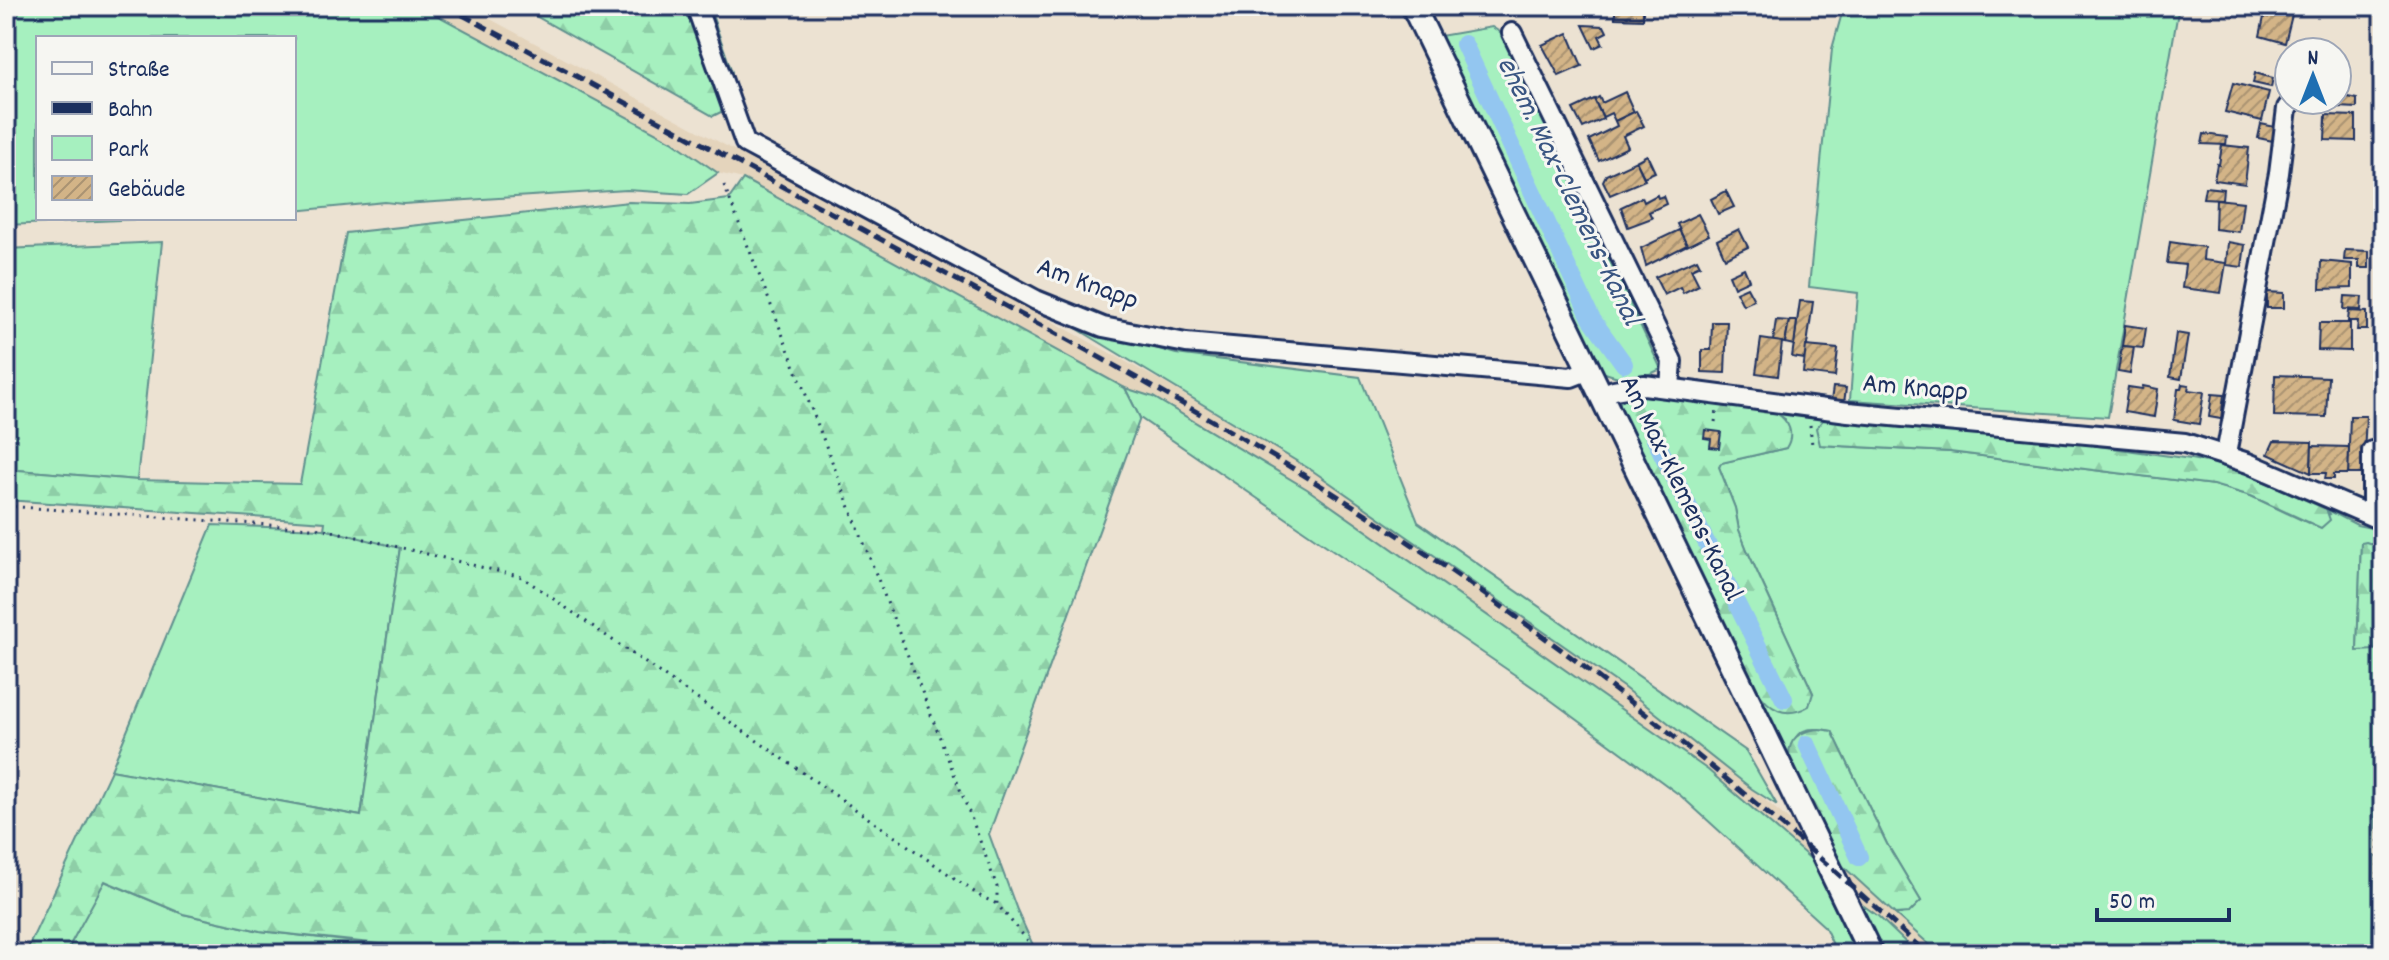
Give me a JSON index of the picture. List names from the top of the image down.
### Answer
{
  "streets": {
    "main road": ["Am Max-Klemens-Kanal"],
    "street": ["Am Knapp"]
  },
  "crossings": [
    ["Am Knapp", "Am Max-Klemens-Kanal"]
  ],
  "water": ["ehem. Max-Clemens-Kanal"],
  "legend": [
    "Straße",
    "Bahn",
    "Park",
    "Gebäude"
  ],
  "scale_bar": "50 m",
  "north": "top"
}
